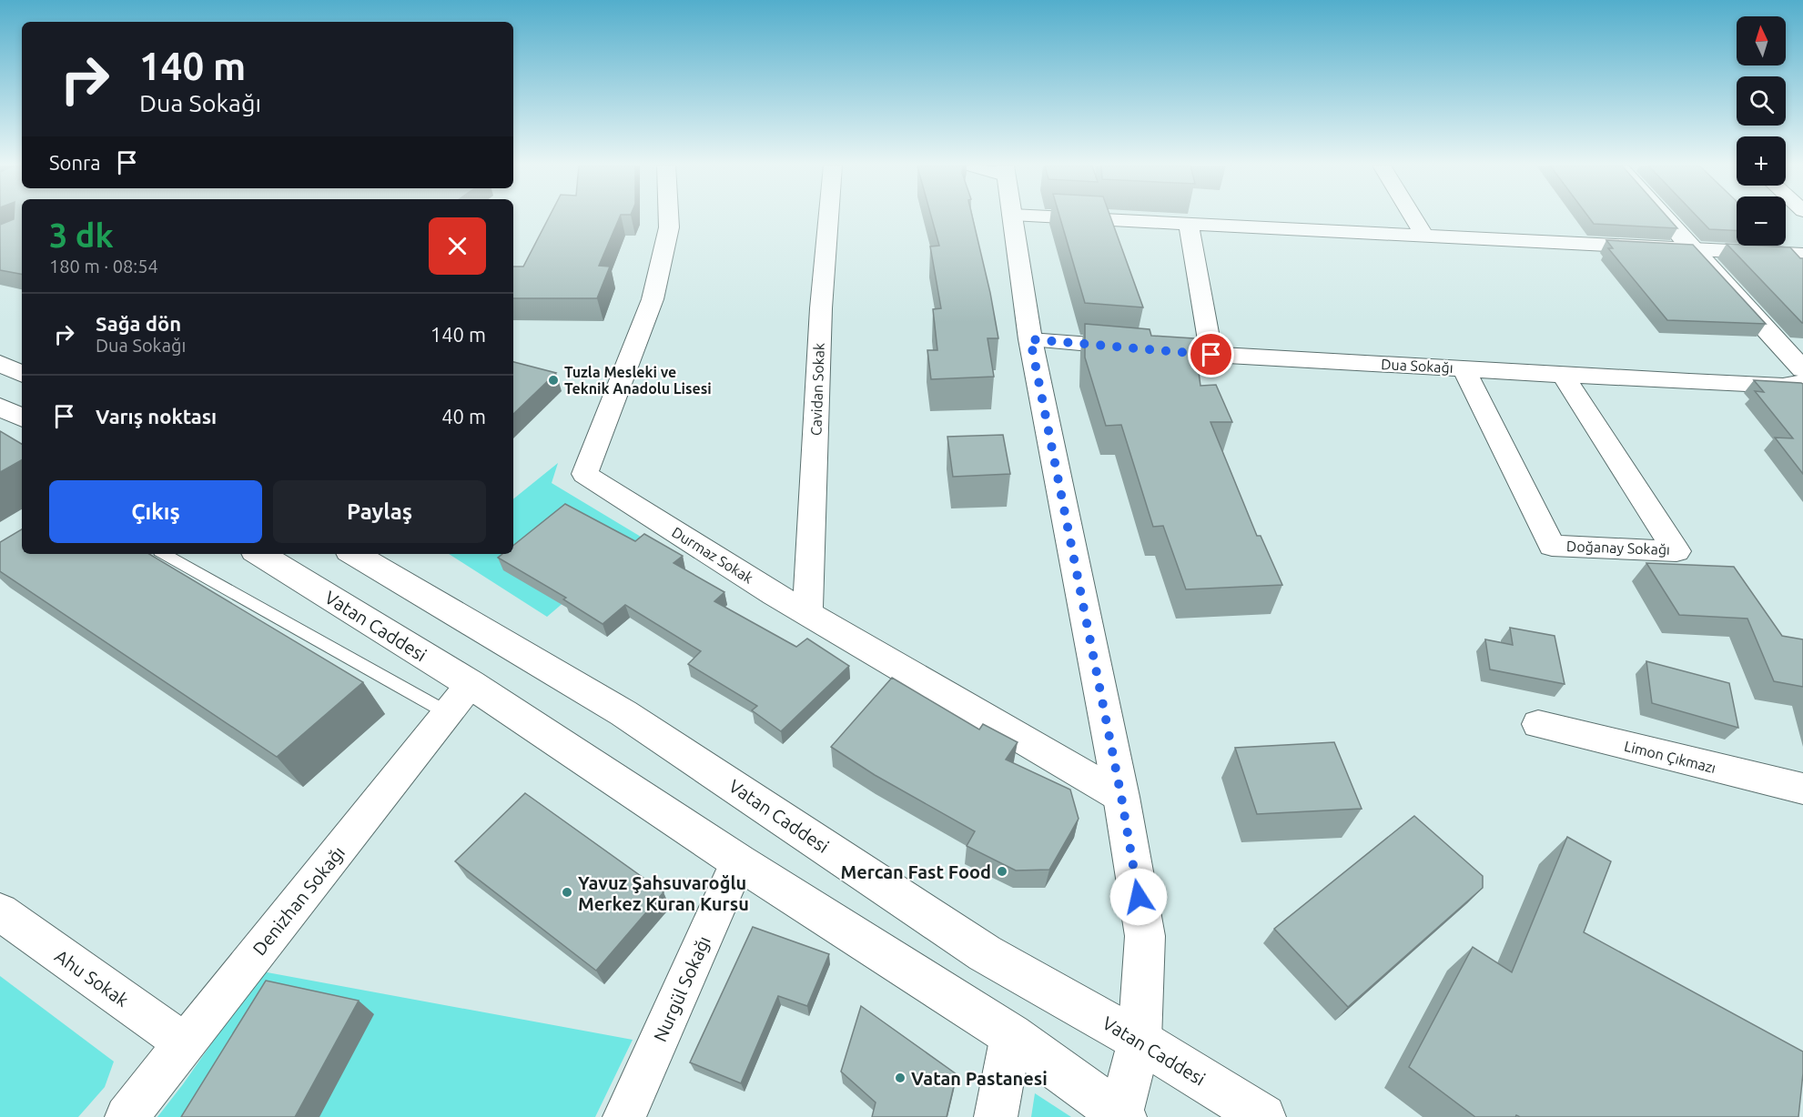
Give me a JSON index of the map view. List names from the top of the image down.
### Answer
{
  "streets": {
    "main road": ["Vatan Caddesi"],
    "street": [
      "Dua Sokağı",
      "Cavidan Sokak",
      "Doğanay Sokağı",
      "Durmaz Sokak",
      "Limon Çıkmazı",
      "Denizhan Sokağı",
      "Ahu Sokak",
      "Nurgül Sokağı"
    ]
  },
  "crossings": [
    ["Dua Sokağı", "Doğanay Sokağı"],
    ["Cavidan Sokak", "Durmaz Sokak"],
    ["Vatan Caddesi", "Denizhan Sokağı"],
    ["Vatan Caddesi", "Nurgül Sokağı"],
    ["Denizhan Sokağı", "Ahu Sokak"]
  ],
  "places": [
    "Tuzla Mesleki ve Teknik Anadolu Lisesi",
    "Mercan Fast Food",
    "Yavuz Şahsuvaroğlu Merkez Kuran Kursu",
    "Vatan Pastanesi"
  ],
  "north": "top",
  "page": {
    "map_buttons": ["+", "−"],
    "turn": ["140 m", "Dua Sokağı"],
    "then": "Sonra",
    "heading": ["3 dk", "180 m · 08:54"],
    "list": [
      {
        "name": "Sağa dön",
        "note": "Dua Sokağı",
        "value": "140 m"
      },
      {
        "name": "Varış noktası",
        "value": "40 m"
      }
    ],
    "buttons": ["Çıkış", "Paylaş"]
  }
}
